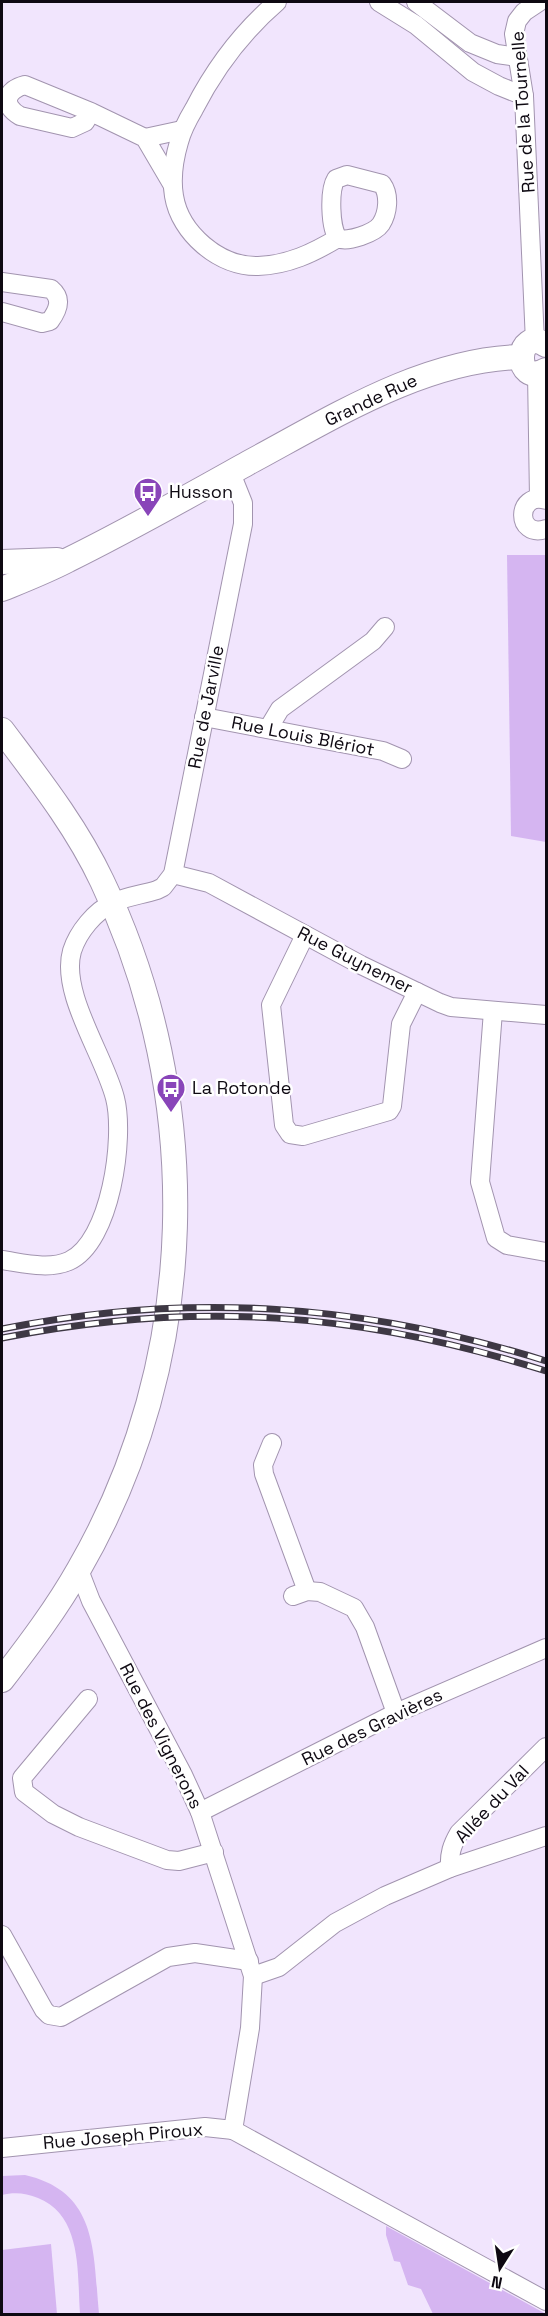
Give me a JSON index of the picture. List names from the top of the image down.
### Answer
{
  "streets": {
    "street": [
      "Rue de la Tournelle",
      "Grande Rue",
      "Rue de Jarville",
      "Rue Louis Blériot",
      "Rue Guynemer",
      "Rue des Gravières",
      "Rue des Vignerons",
      "Allée du Val",
      "Rue Joseph Piroux"
    ]
  },
  "crossings": [
    ["Rue de la Tournelle", "Grande Rue"],
    ["Grande Rue", "Rue de Jarville"],
    ["Rue de Jarville", "Rue Louis Blériot"],
    ["Rue de Jarville", "Rue Guynemer"],
    ["Rue des Gravières", "Rue des Vignerons"]
  ],
  "places": {
    "bus stop": ["Husson", "La Rotonde"]
  },
  "north": "bottom"
}
